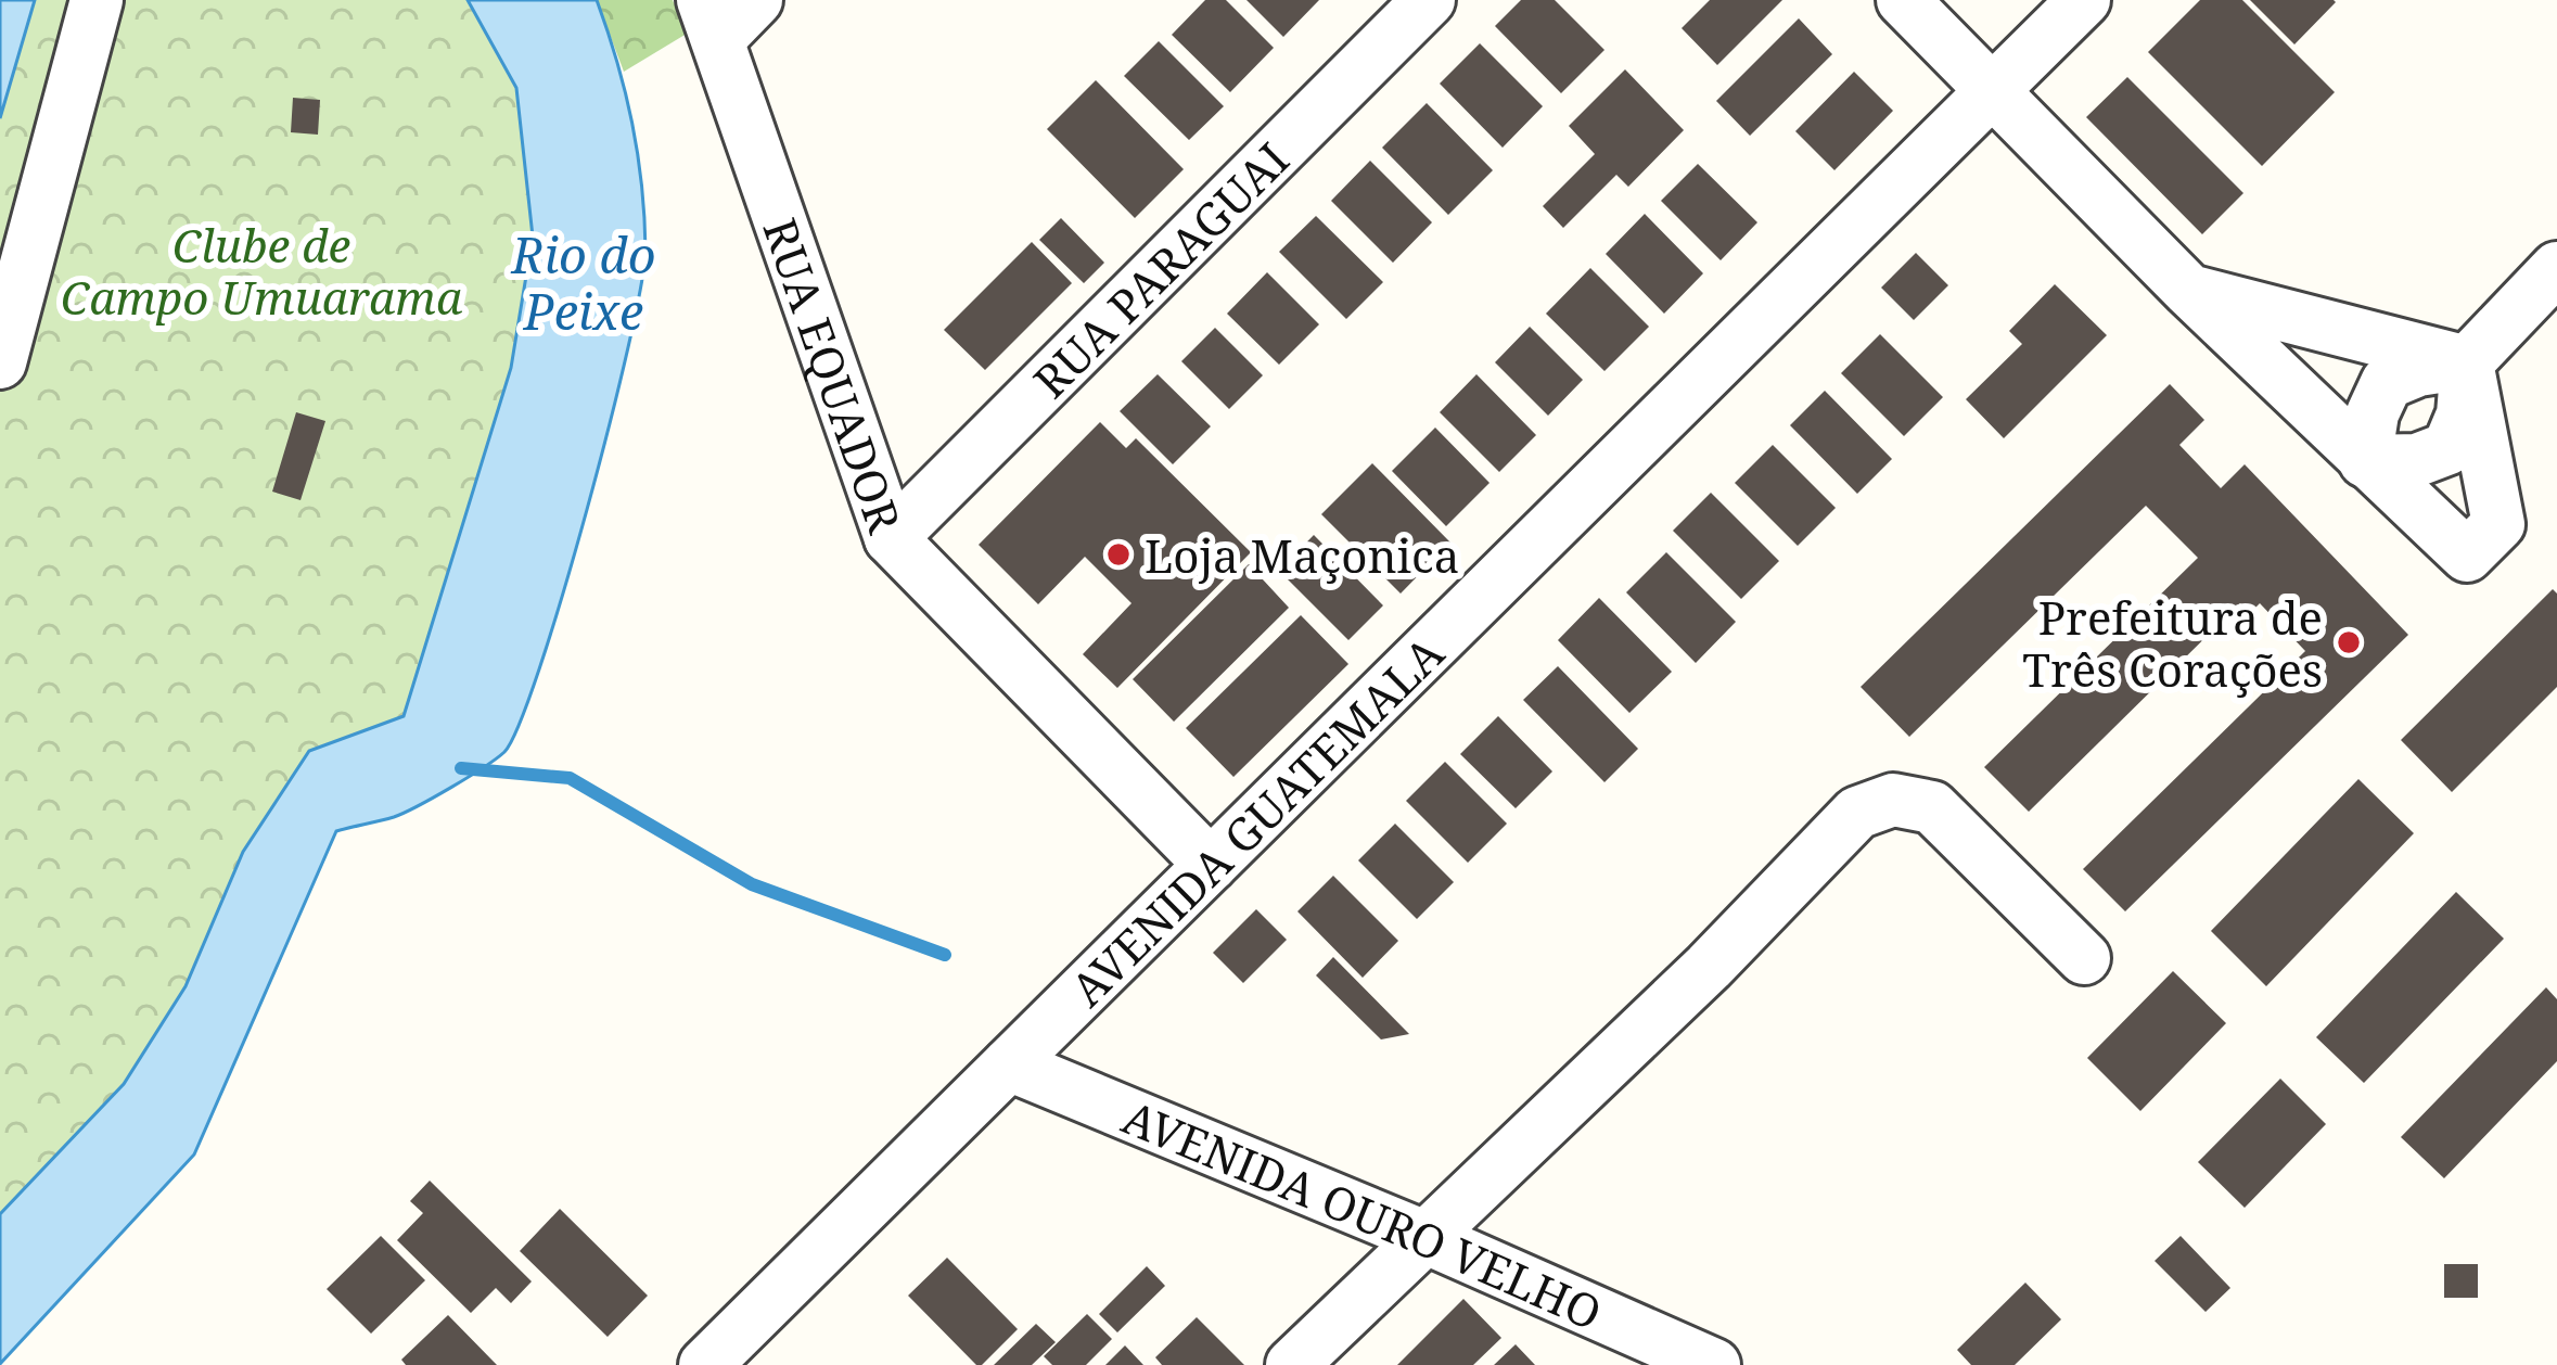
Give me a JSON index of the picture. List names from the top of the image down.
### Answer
{
  "streets": {
    "street": [
      "RUA PARAGUAI",
      "RUA EQUADOR",
      "AVENIDA GUATEMALA",
      "AVENIDA OURO VELHO"
    ]
  },
  "crossings": [
    ["RUA PARAGUAI", "RUA EQUADOR"],
    ["RUA EQUADOR", "AVENIDA GUATEMALA"],
    ["AVENIDA GUATEMALA", "AVENIDA OURO VELHO"]
  ],
  "water": ["Rio do Peixe"],
  "parks": ["Clube de Campo Umuarama"],
  "places": ["Loja Maçonica", "Prefeitura de Três Corações"]
}
